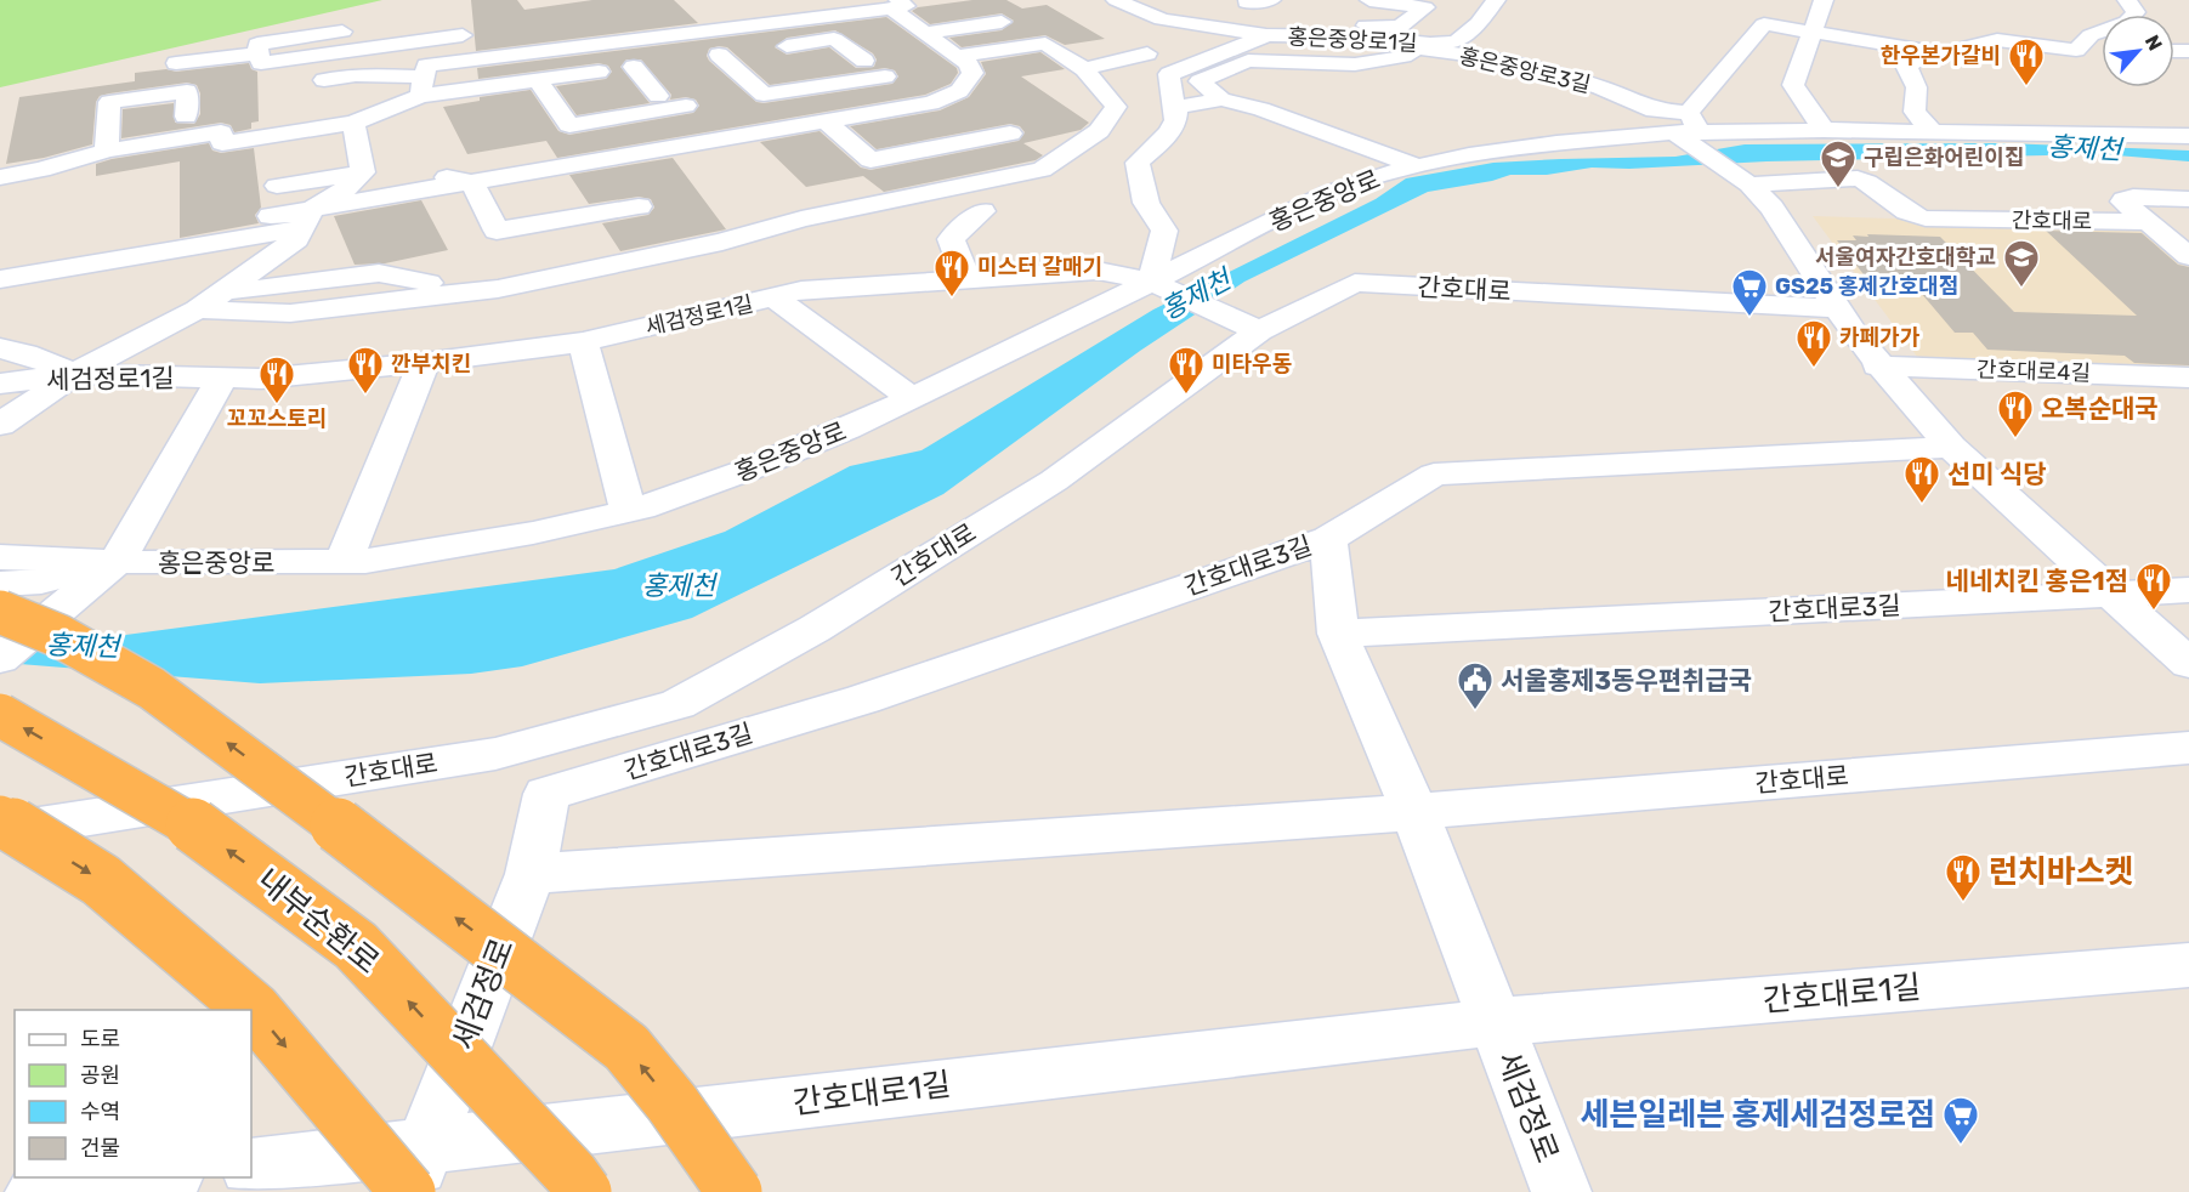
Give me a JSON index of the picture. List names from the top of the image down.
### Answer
{
  "streets": {
    "highway": ["내부순환로"],
    "street": [
      "홍은중앙로1길",
      "홍은중앙로3길",
      "홍은중앙로",
      "간호대로",
      "세검정로1길",
      "간호대로4길",
      "간호대로3길",
      "세검정로",
      "간호대로1길"
    ]
  },
  "crossings": [
    ["홍은중앙로1길", "홍은중앙로3길"],
    ["홍은중앙로1길", "홍은중앙로"],
    ["홍은중앙로3길", "홍은중앙로"],
    ["홍은중앙로", "세검정로1길"],
    ["간호대로", "세검정로1길"],
    ["간호대로", "세검정로"],
    ["간호대로3길", "세검정로"],
    ["세검정로", "간호대로1길"]
  ],
  "water": ["홍제천"],
  "places": {
    "restaurant": [
      "한우본가갈비",
      "미스터 갈매기",
      "카페가가",
      "깐부치킨",
      "미타우동",
      "꼬꼬스토리",
      "오복순대국",
      "선미 식당",
      "네네치킨 홍은1점",
      "런치바스켓"
    ],
    "school or university": ["구립은화어린이집", "서울여자간호대학교"],
    "supermarket": ["GS25 홍제간호대점", "세븐일레븐 홍제세검정로점"],
    "public building": ["서울홍제3동우편취급국"]
  },
  "legend": [
    "도로",
    "공원",
    "수역",
    "건물"
  ],
  "north": "top right"
}
